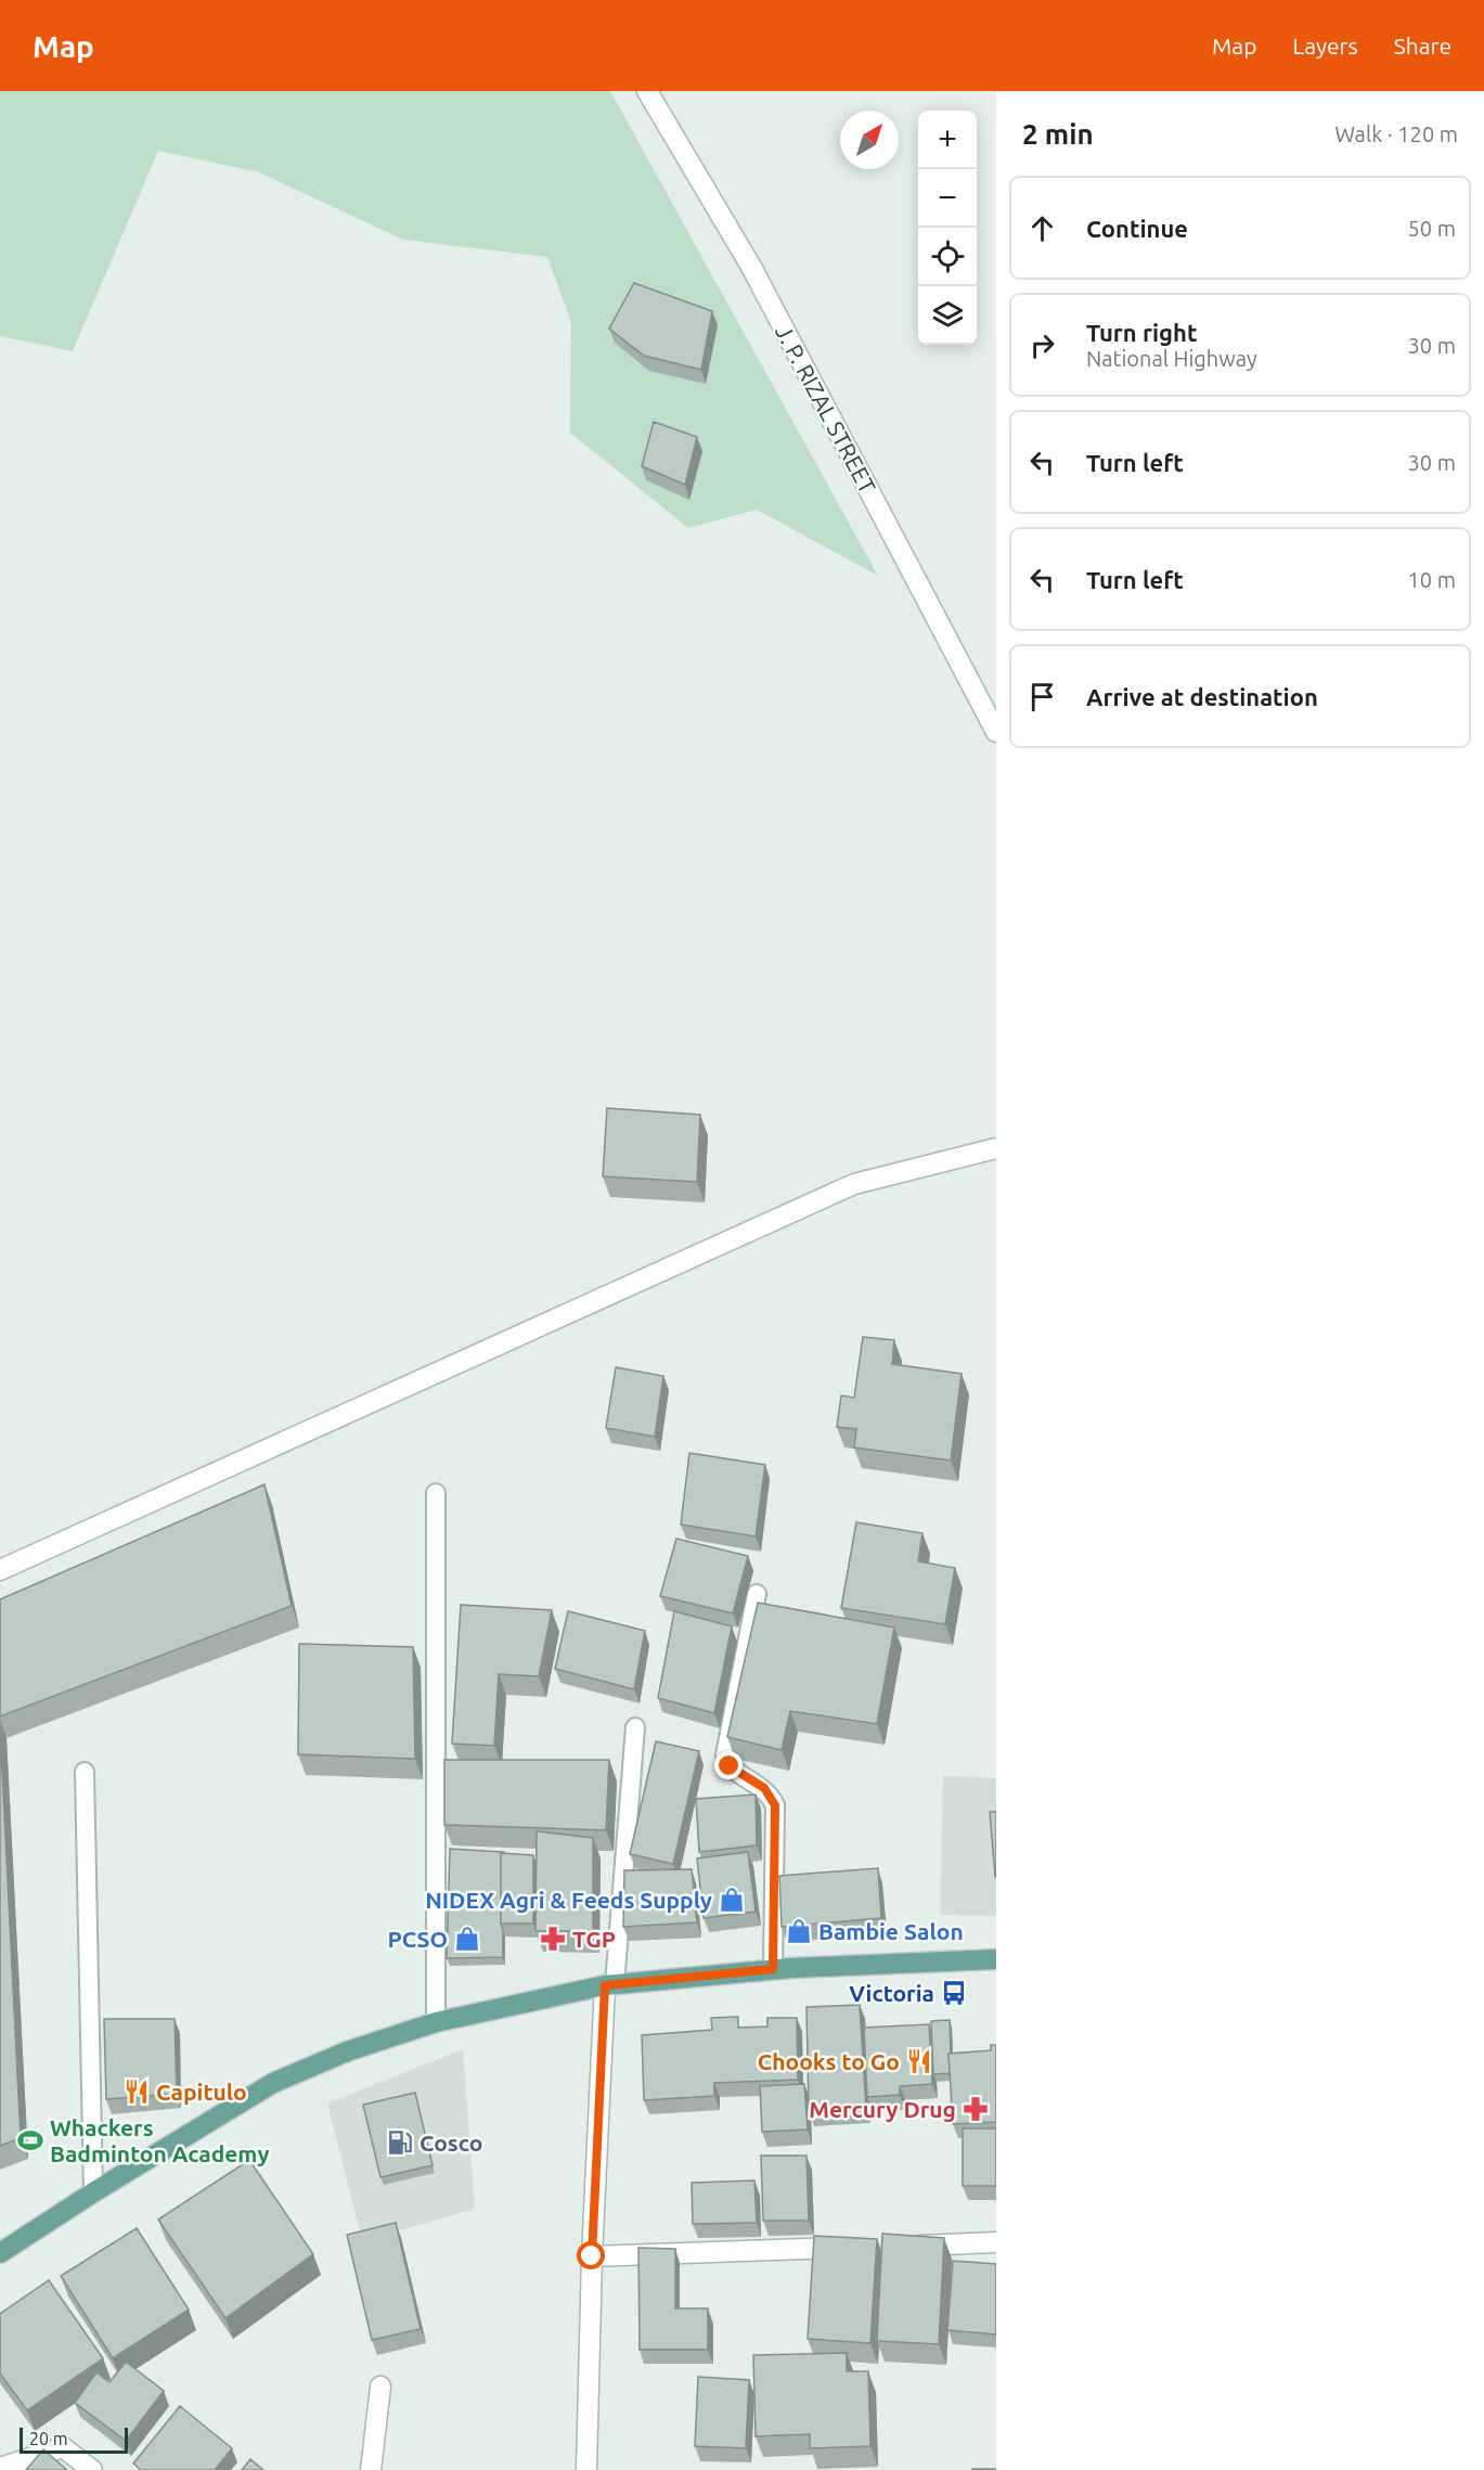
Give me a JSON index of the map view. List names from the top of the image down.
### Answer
{
  "streets": {
    "street": ["J. P. RIZAL STREET"]
  },
  "places": {
    "shop": ["NIDEX Agri & Feeds Supply", "Bambie Salon", "PCSO"],
    "pharmacy": ["TGP", "Mercury Drug"],
    "bus stop": ["Victoria"],
    "restaurant": ["Chooks to Go", "Capitulo"],
    "sports": ["Whackers Badminton Academy"],
    "fuel station": ["Cosco"]
  },
  "scale_bar": "20 m",
  "north": "top right",
  "page": {
    "header": "Map",
    "nav": ["Map", "Layers", "Share"],
    "heading": ["2 min", "Walk · 120 m"],
    "map_buttons": ["+", "−"],
    "list": [
      ["Continue", "50 m"],
      ["Turn right", "National Highway", "30 m"],
      ["Turn left", "30 m"],
      ["Turn left", "10 m"],
      "Arrive at destination"
    ],
    "scale": "20 m"
  }
}
